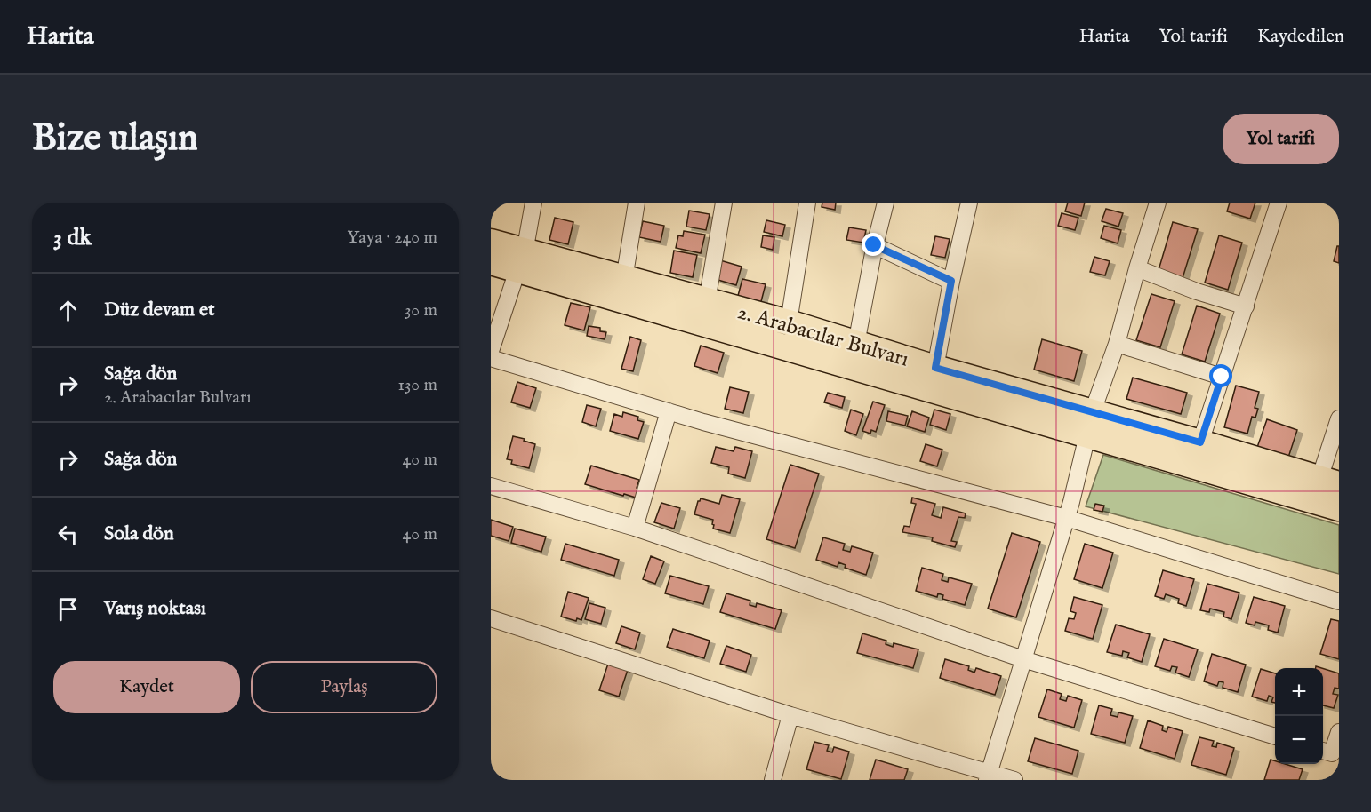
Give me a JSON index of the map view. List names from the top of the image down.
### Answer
{
  "streets": {
    "main road": ["2. Arabacılar Bulvarı"]
  },
  "page": {
    "header": "Harita",
    "nav": ["Harita", "Yol tarifi", "Kaydedilen"],
    "buttons": [
      "Yol tarifi",
      ["Kaydet", "Paylaş"]
    ],
    "title": "Bize ulaşın",
    "heading": ["3 dk", "Yaya · 240 m"],
    "list": [
      ["Düz devam et", "30 m"],
      ["Sağa dön", "2. Arabacılar Bulvarı", "130 m"],
      ["Sağa dön", "40 m"],
      ["Sola dön", "40 m"],
      "Varış noktası"
    ],
    "map_buttons": ["+", "−"]
  }
}
